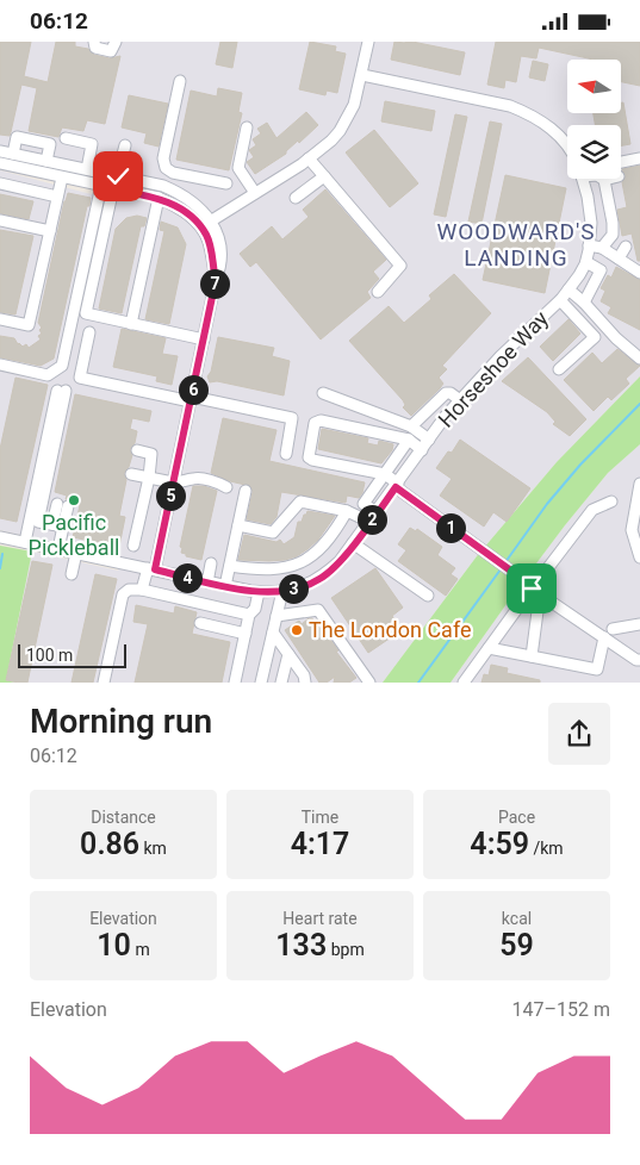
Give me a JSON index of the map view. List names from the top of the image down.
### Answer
{
  "streets": {
    "street": ["Horseshoe Way"]
  },
  "districts": ["WOODWARD'S LANDING"],
  "places": ["Pacific Pickleball", "The London Cafe"],
  "scale_bar": "100 m",
  "north": "left",
  "page": {
    "status": "06:12",
    "pins": [
      "7",
      "6",
      "5",
      "2",
      "1",
      "4",
      "3"
    ],
    "scale": "100 m",
    "heading": ["Morning run", "06:12"],
    "stats": [
      ["Distance", "0.86 km"],
      ["Time", "4:17"],
      ["Pace", "4:59 /km"],
      ["Elevation", "10 m"],
      ["Heart rate", "133 bpm"],
      ["kcal", "59"]
    ],
    "chart": ["Elevation", "147–152 m"]
  }
}
